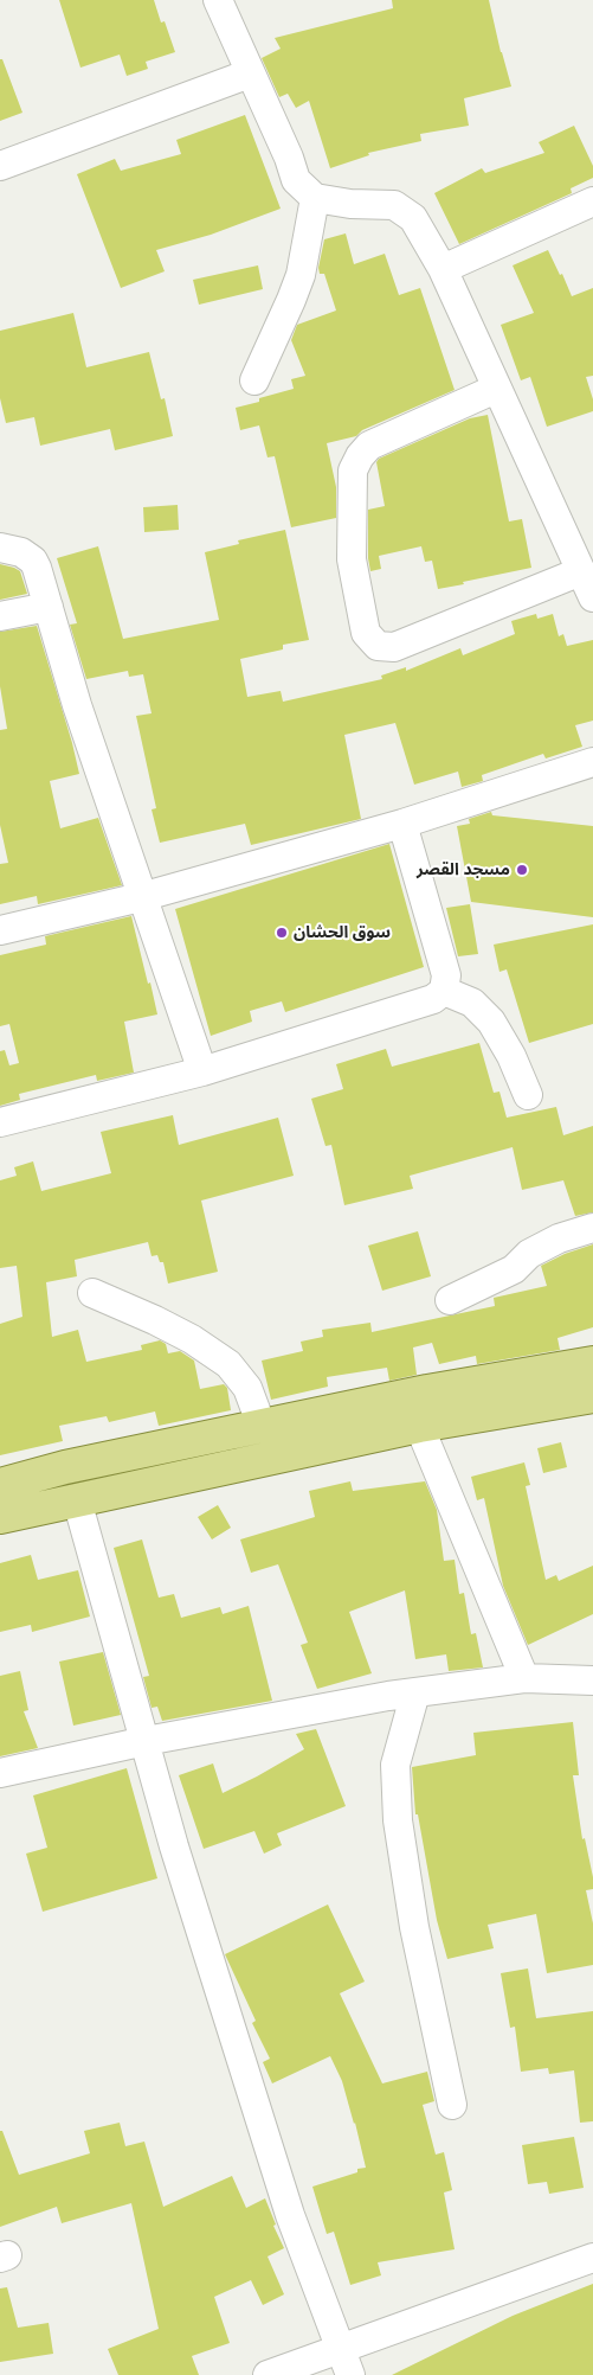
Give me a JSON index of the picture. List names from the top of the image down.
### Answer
{
  "places": ["مسجد القصر", "سوق الحشان"]
}
